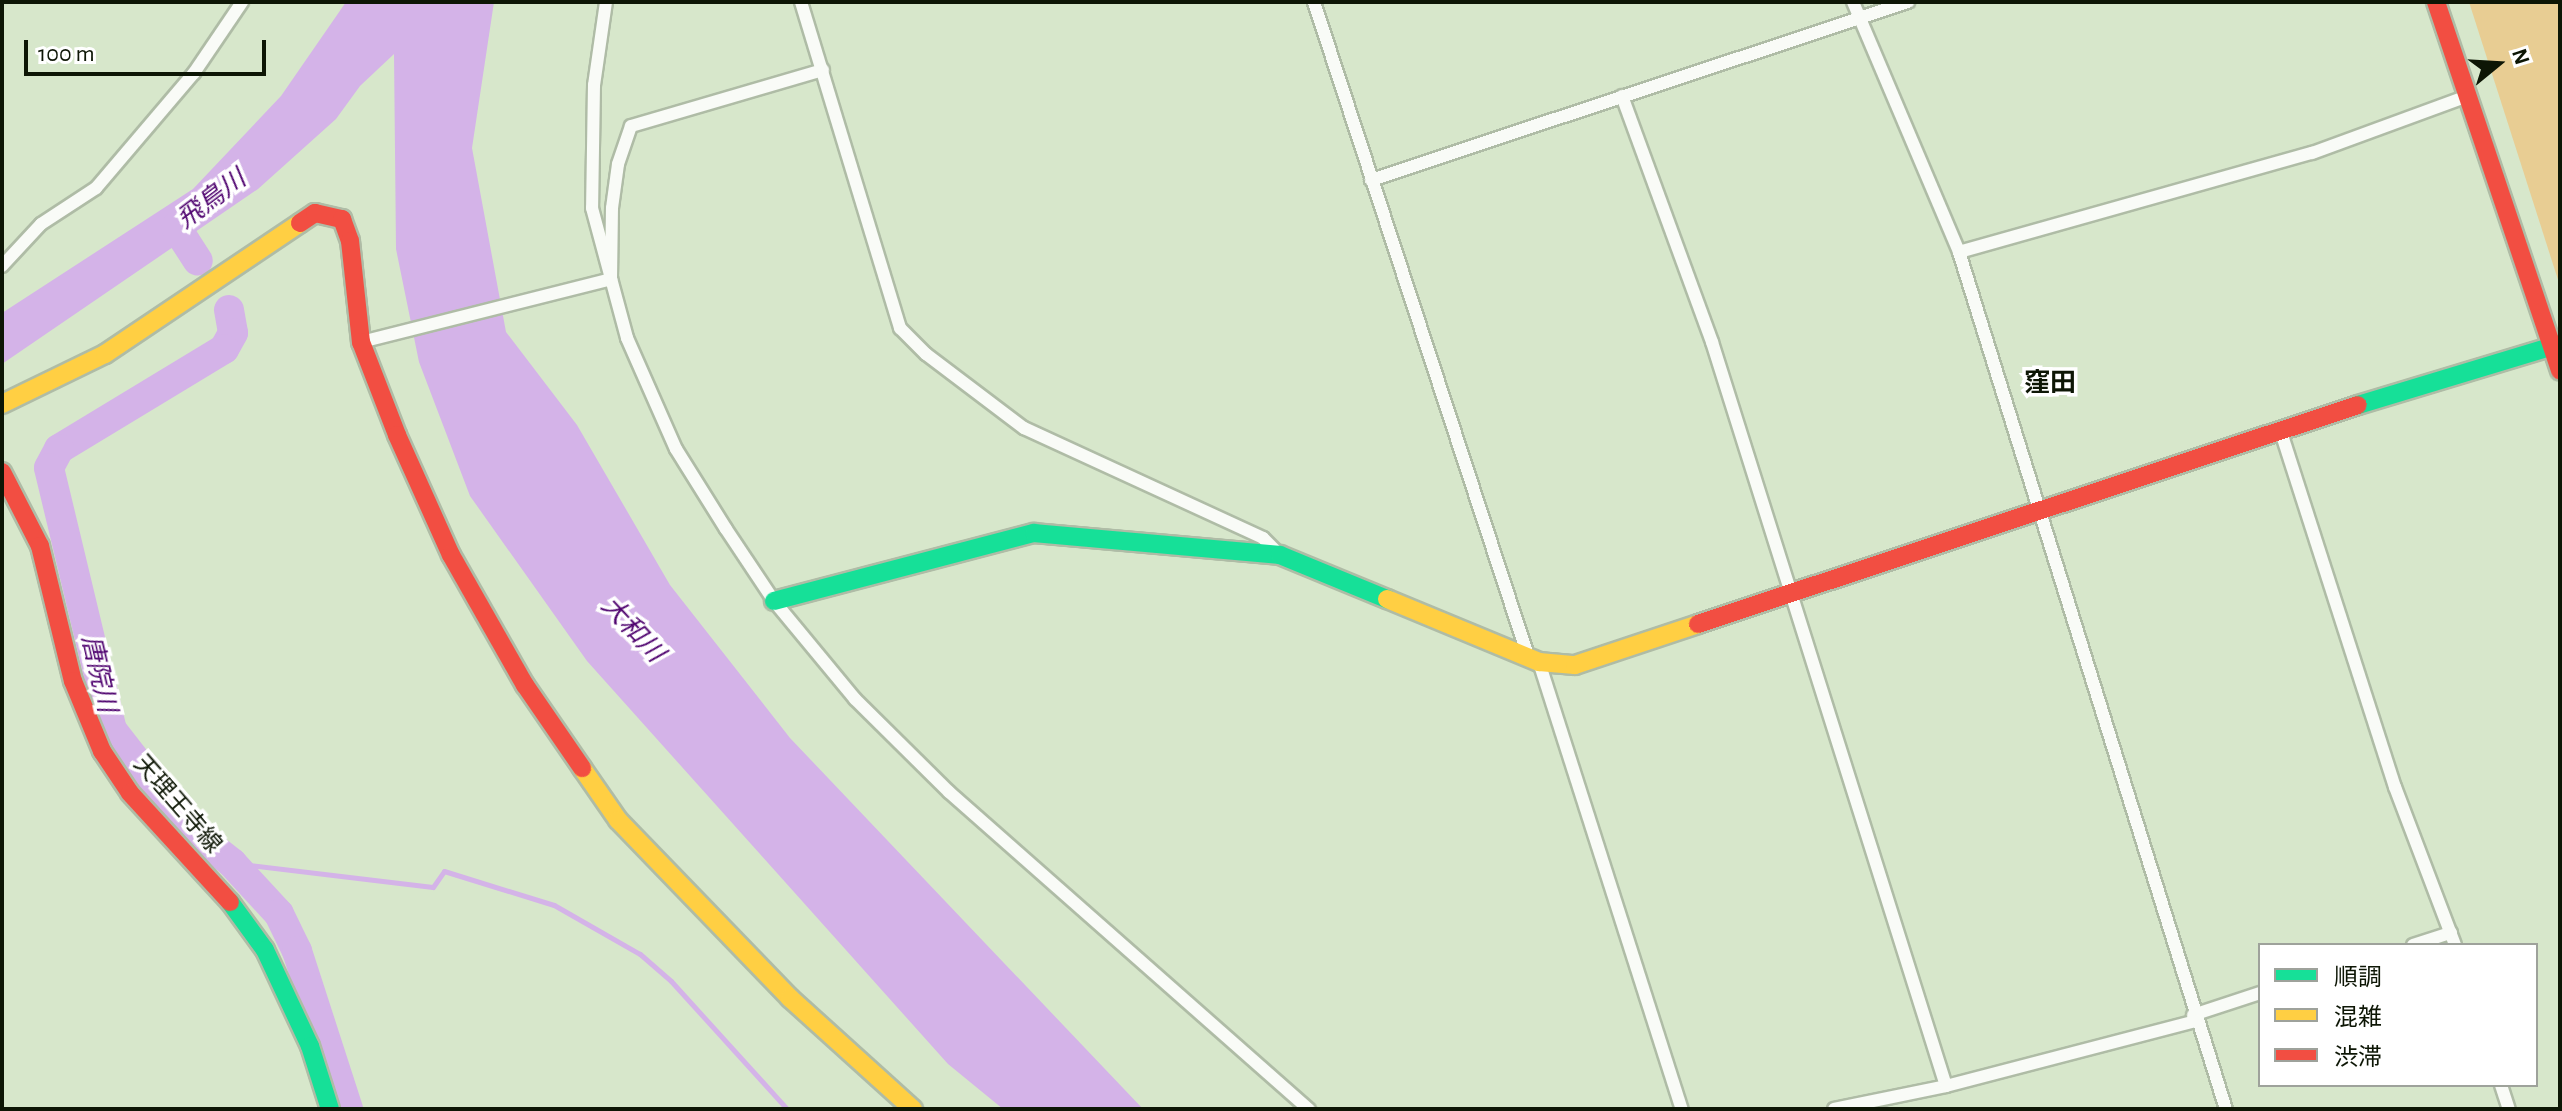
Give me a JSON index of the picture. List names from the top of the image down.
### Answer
{
  "streets": {
    "street": ["天理王寺線"]
  },
  "districts": ["窪田"],
  "water": ["飛鳥川", "大和川", "唐院川"],
  "legend": ["順調", "混雑", "渋滞"],
  "scale_bar": "100 m",
  "north": "right"
}
